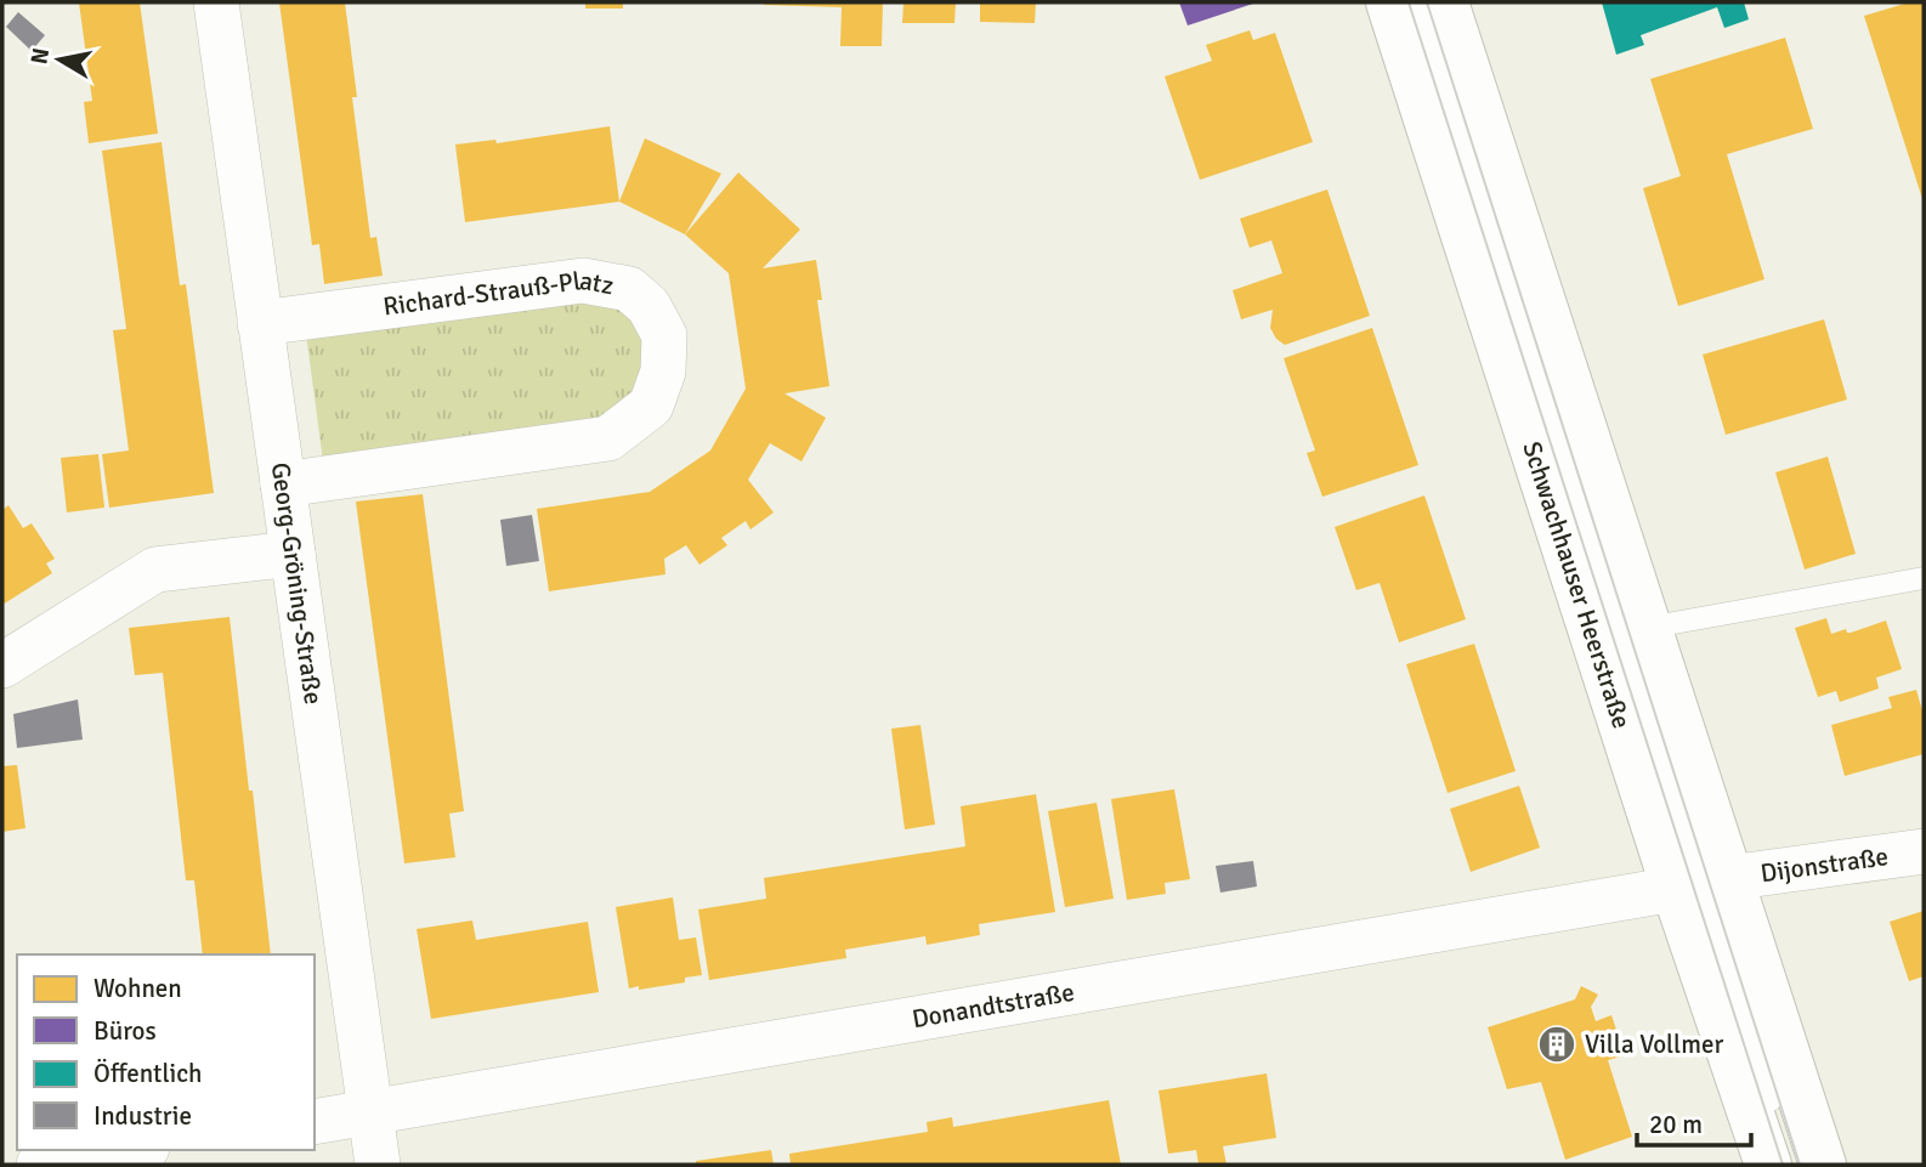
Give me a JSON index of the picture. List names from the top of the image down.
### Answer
{
  "streets": {
    "main road": ["Schwachhauser Heerstraße"],
    "street": [
      "Richard-Strauß-Platz",
      "Georg-Gröning-Straße",
      "Dijonstraße",
      "Donandtstraße"
    ]
  },
  "crossings": [
    ["Richard-Strauß-Platz", "Georg-Gröning-Straße"],
    ["Georg-Gröning-Straße", "Donandtstraße"],
    ["Schwachhauser Heerstraße", "Dijonstraße"],
    ["Schwachhauser Heerstraße", "Donandtstraße"]
  ],
  "places": {
    "building": ["Villa Vollmer"]
  },
  "legend": [
    "Wohnen",
    "Büros",
    "Öffentlich",
    "Industrie"
  ],
  "scale_bar": "20 m",
  "north": "left"
}
